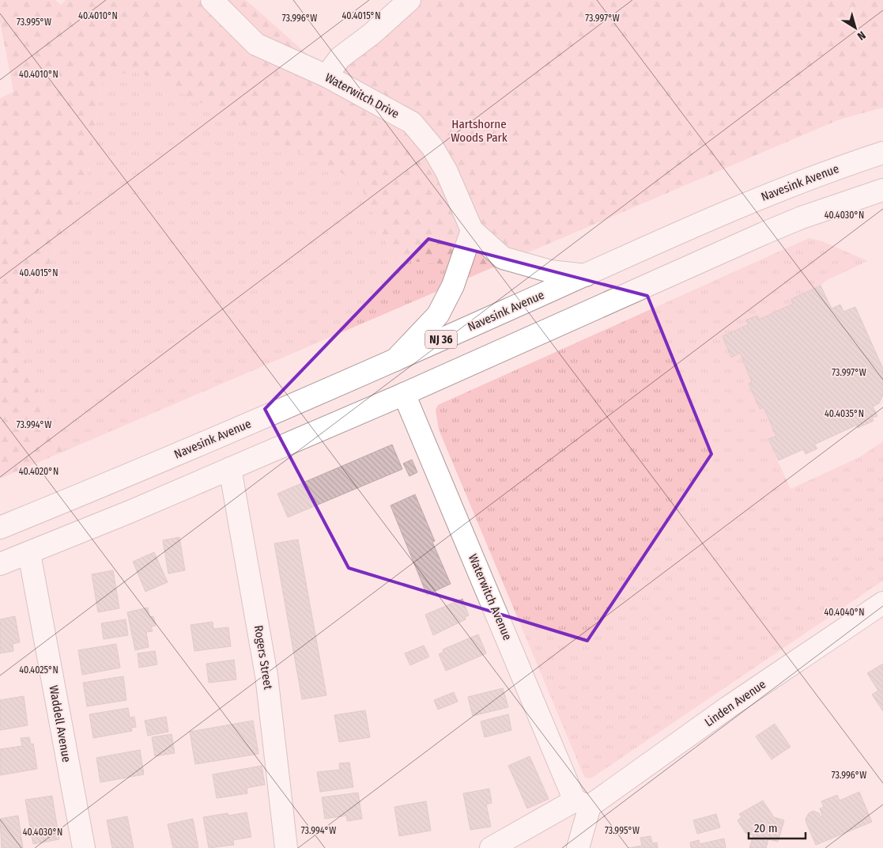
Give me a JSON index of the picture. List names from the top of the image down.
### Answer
{
  "streets": {
    "main road": [
      "Waterwitch Drive",
      "Navesink Avenue",
      "NJ 36",
      "Waterwitch Avenue",
      "Rogers Street",
      "Linden Avenue",
      "Waddell Avenue"
    ]
  },
  "crossings": [
    ["Waterwitch Avenue", "Linden Avenue"]
  ],
  "parks": ["Hartshorne Woods Park"],
  "scale_bar": "20 m",
  "north": "bottom right",
  "coordinates": [
    "40.4010°N",
    "40.4015°N",
    "73.996°W",
    "73.997°W",
    "73.995°W",
    "40.4030°N",
    "40.4035°N",
    "73.994°W",
    "40.4020°N",
    "40.4040°N",
    "40.4025°N"
  ]
}
